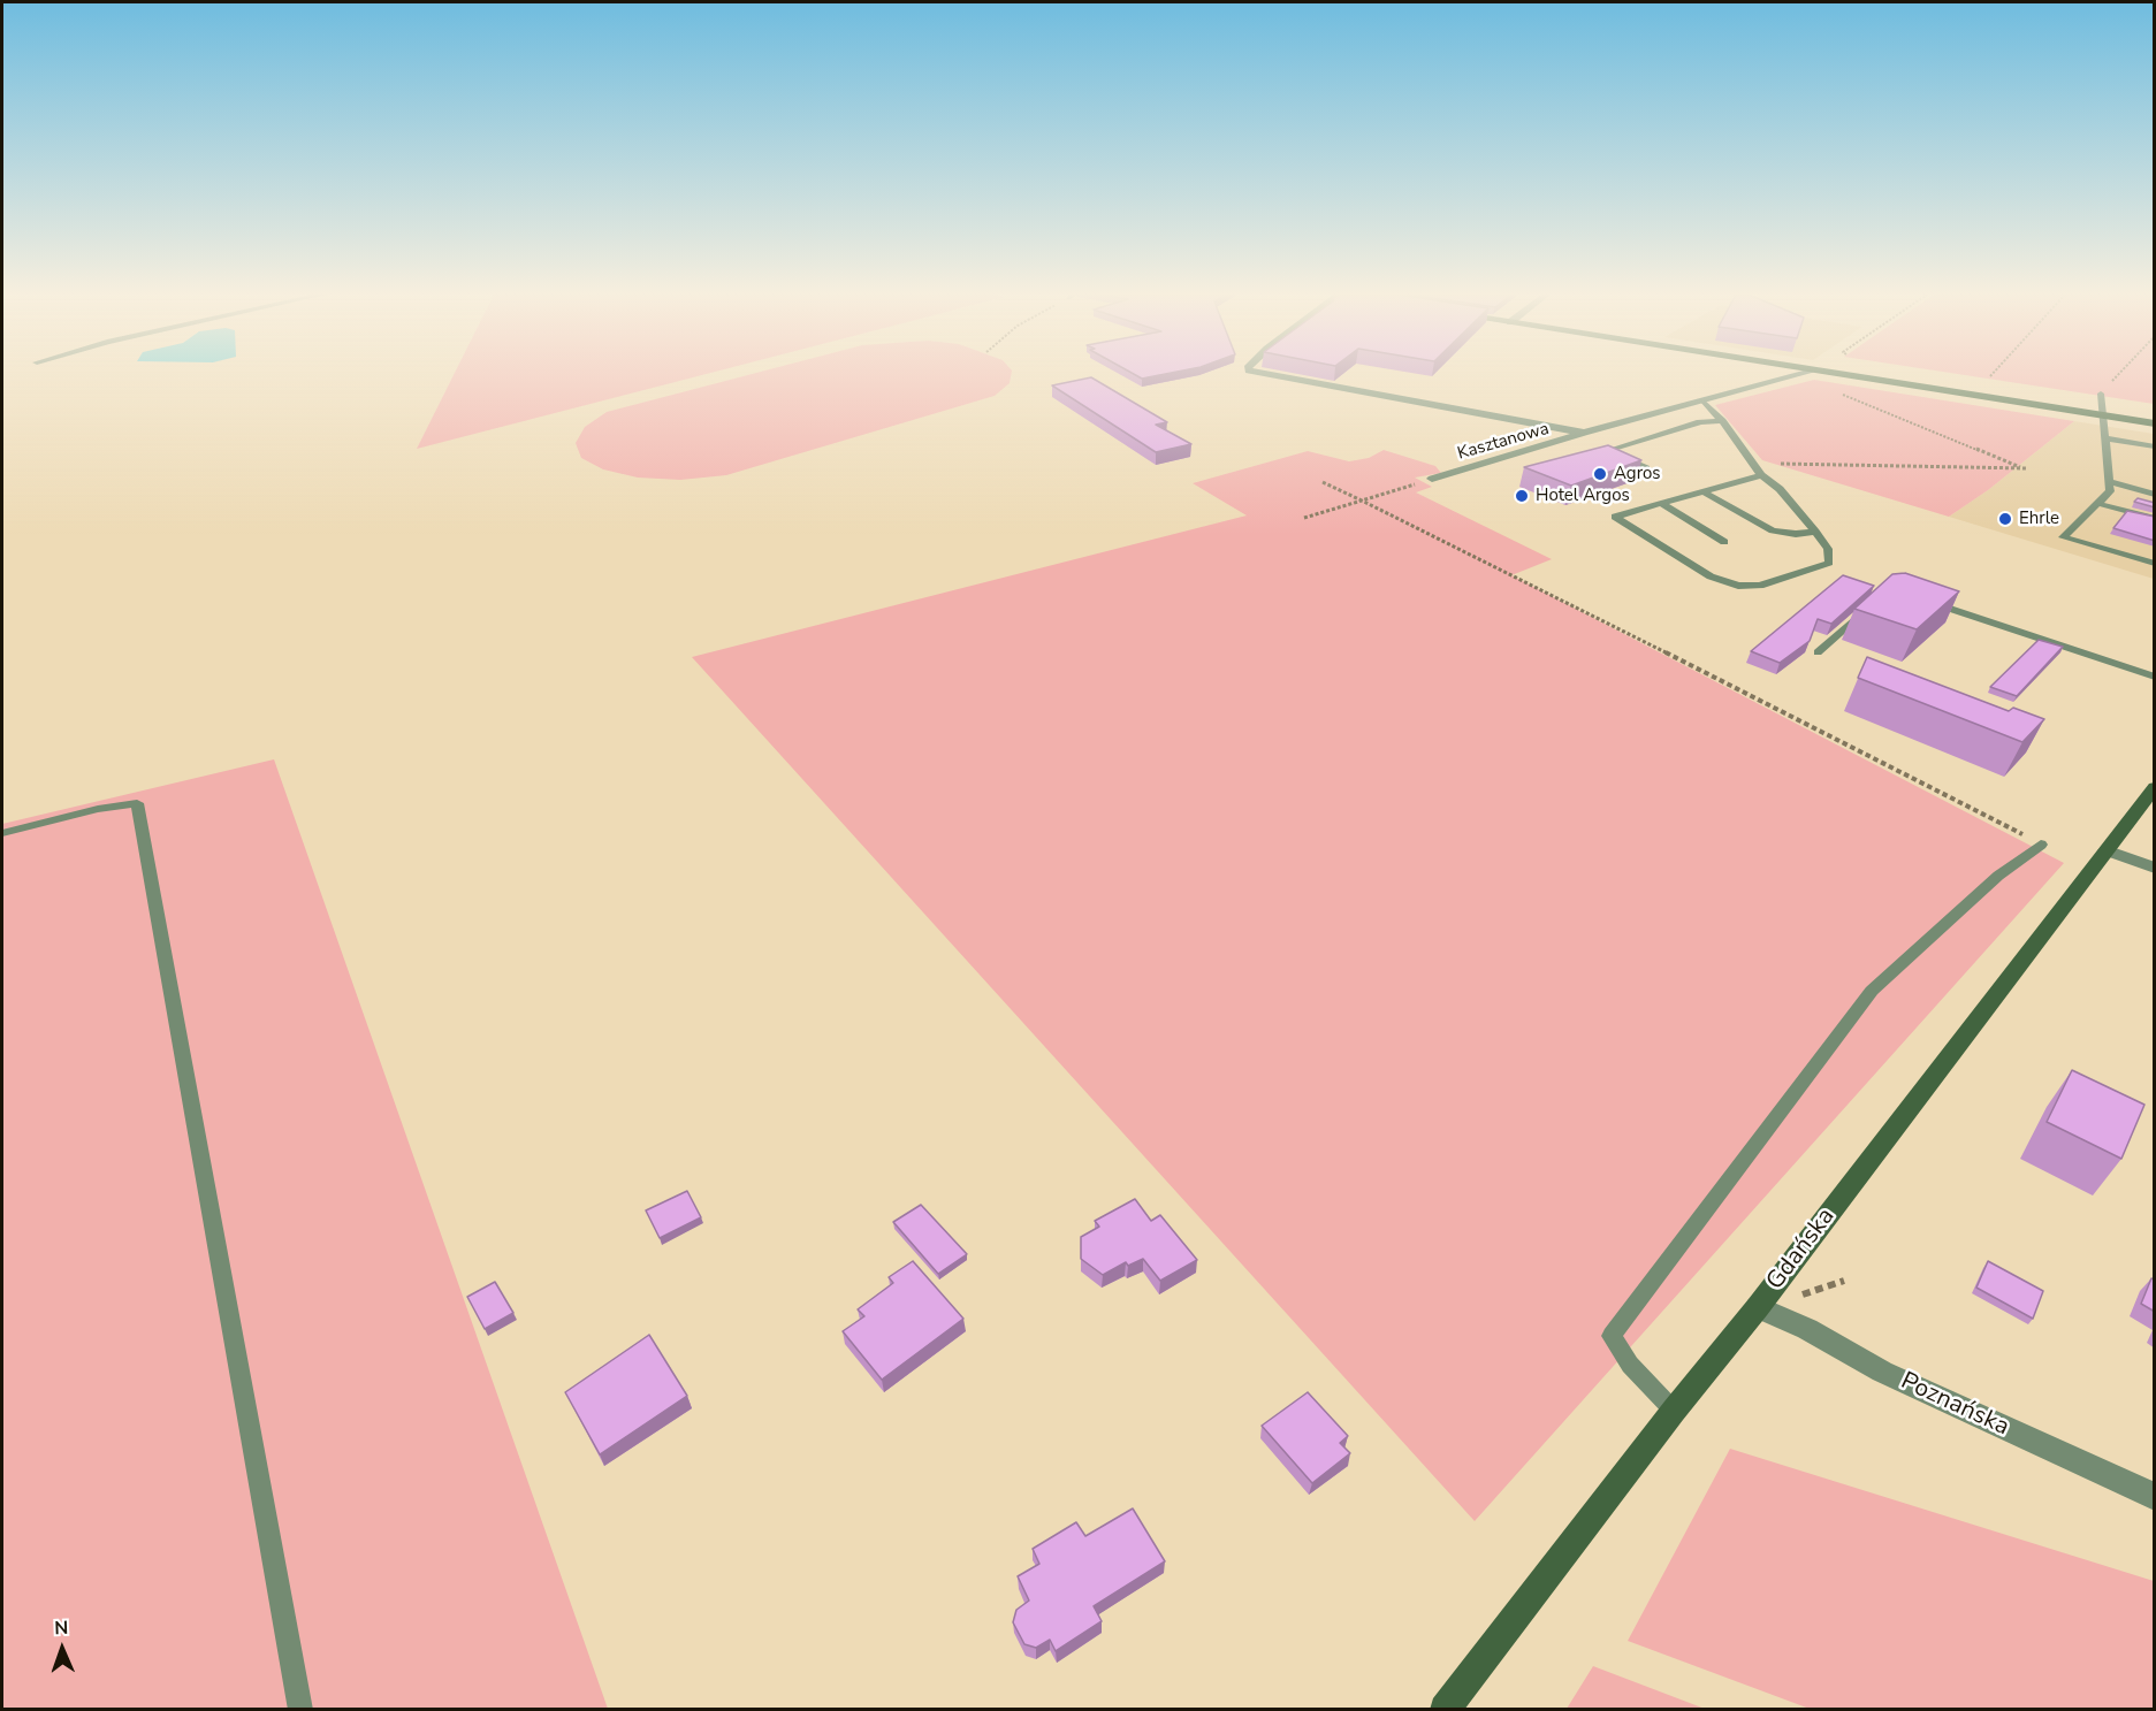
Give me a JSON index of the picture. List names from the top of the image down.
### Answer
{
  "streets": {
    "main road": ["Gdańska"],
    "street": ["Kasztanowa", "Poznańska"]
  },
  "crossings": [
    ["Gdańska", "Poznańska"]
  ],
  "places": ["Agros", "Hotel Argos", "Ehrle"],
  "north": "top"
}
